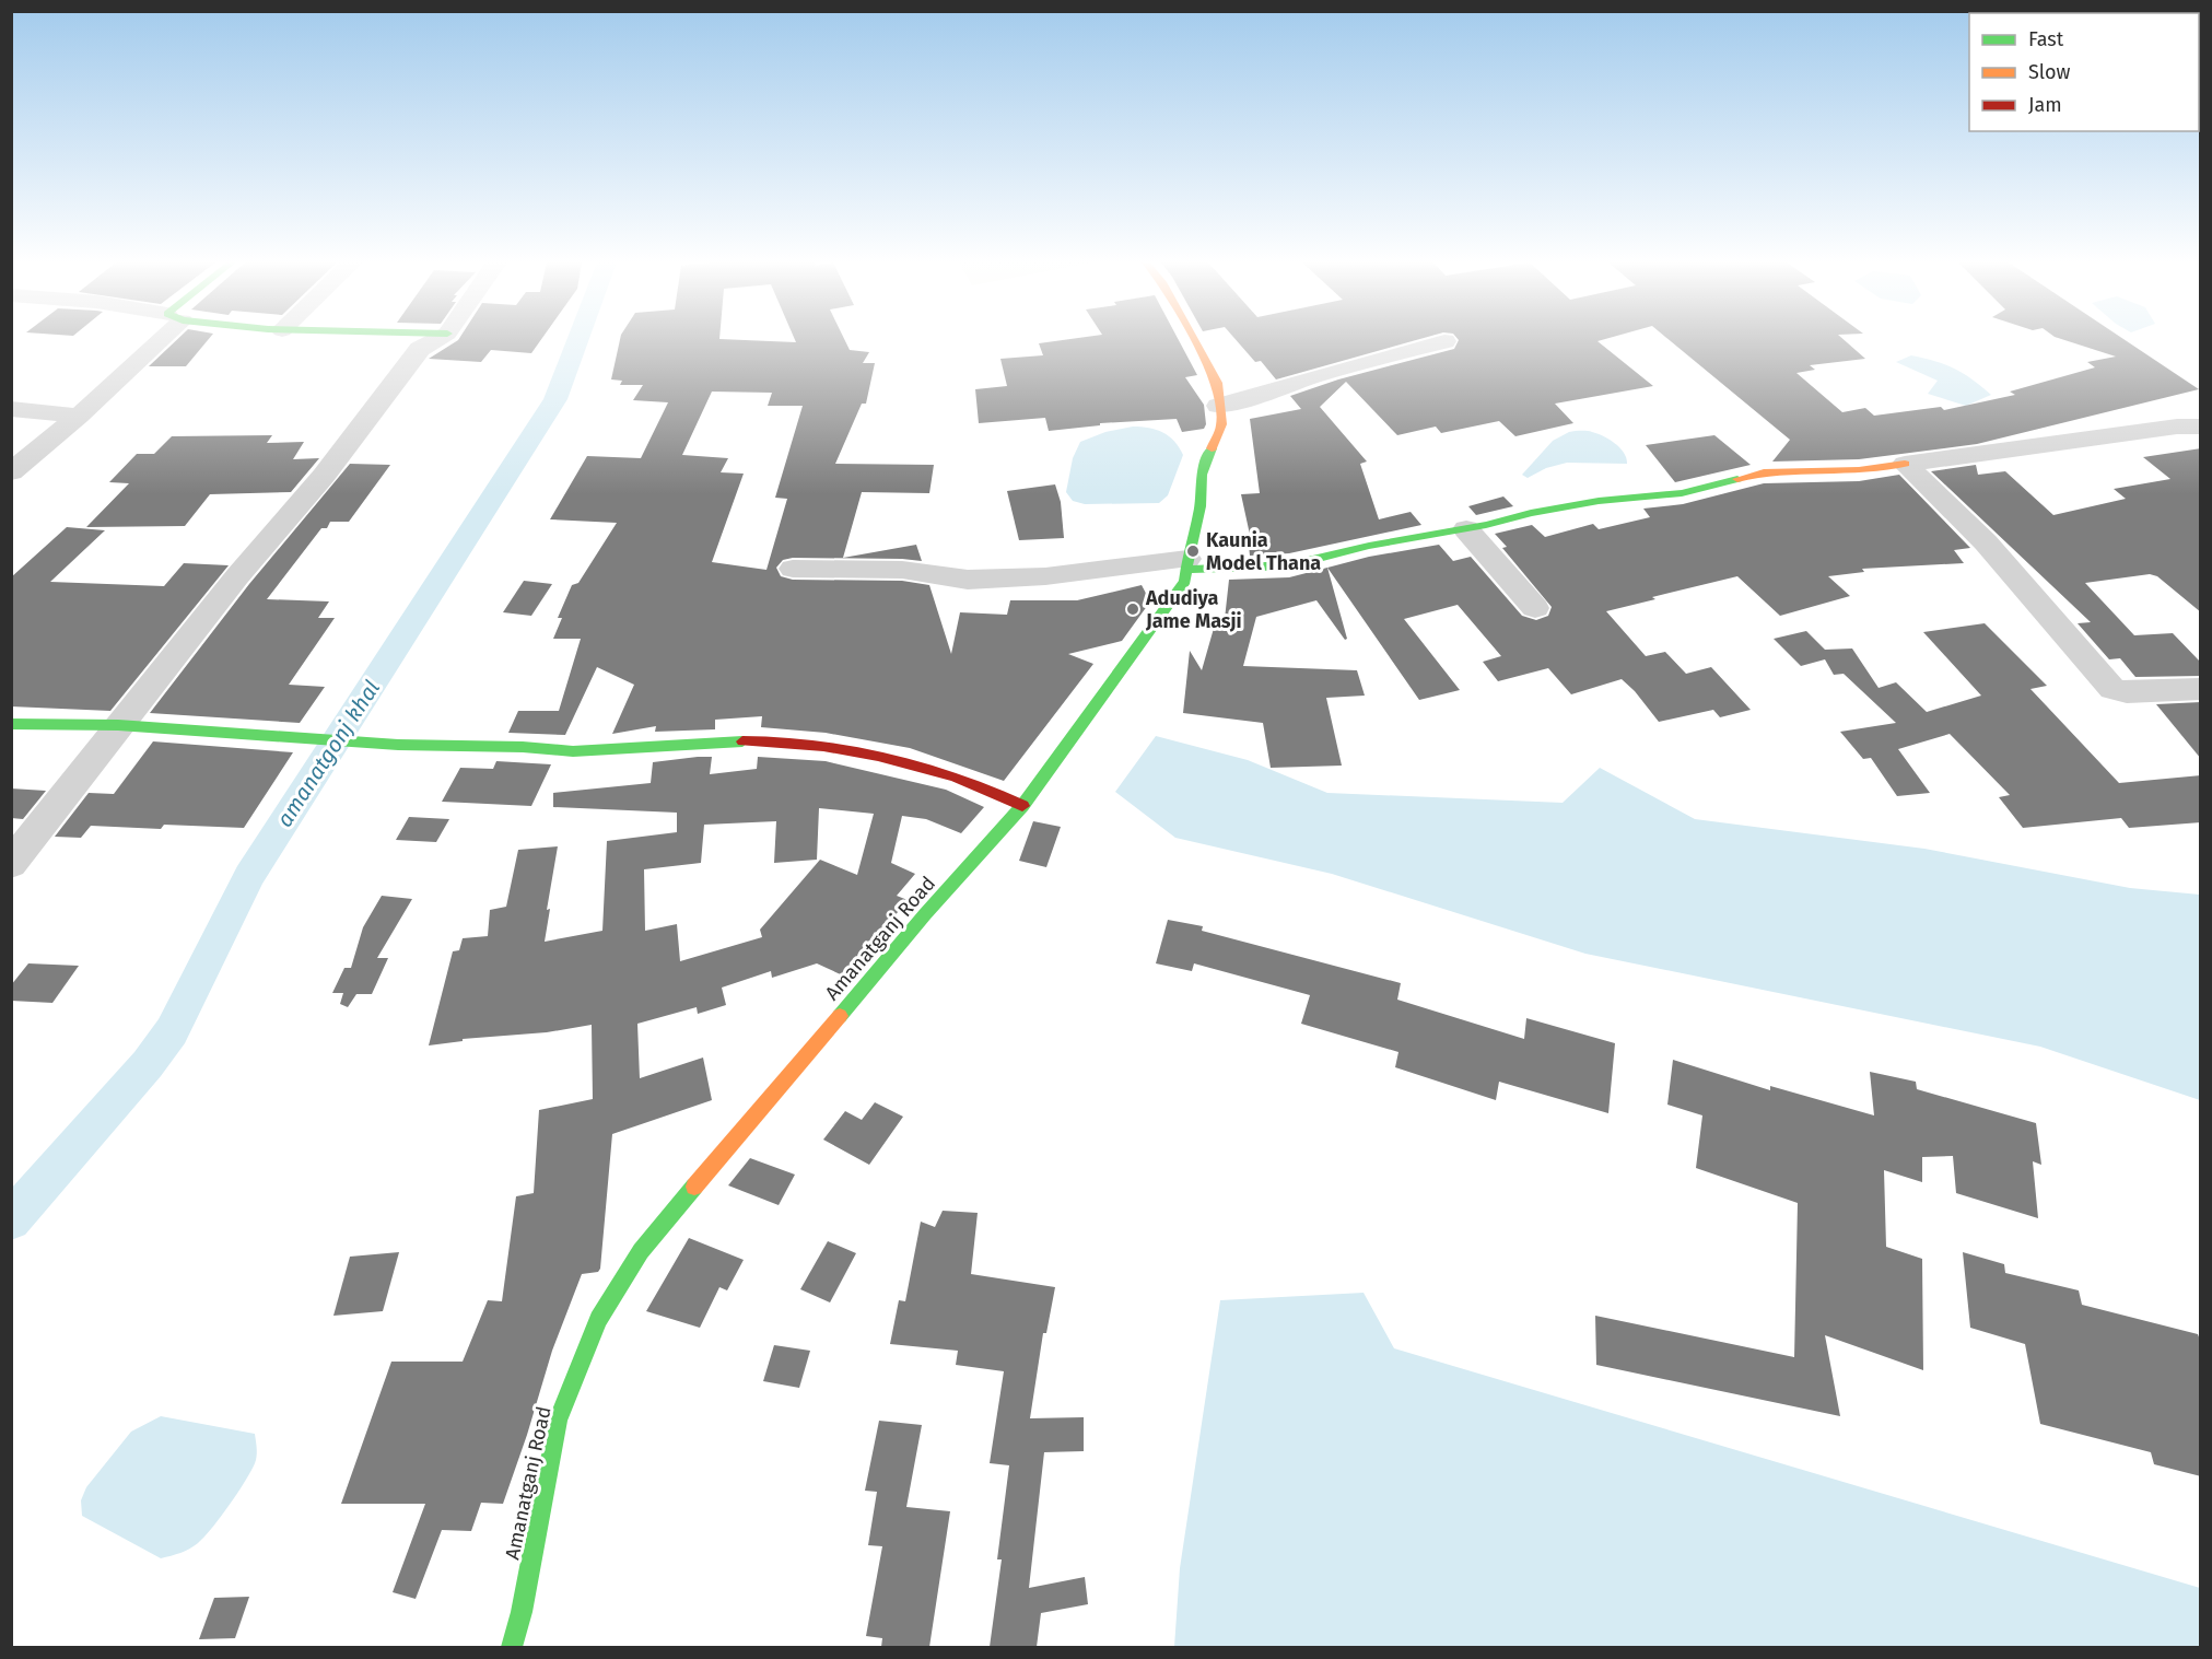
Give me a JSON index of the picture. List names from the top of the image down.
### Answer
{
  "streets": {
    "street": ["Amanatganj Road"]
  },
  "water": ["amanatgonj khal"],
  "places": ["Kaunia Model Thana", "Adudiya Jame Masji"],
  "legend": ["Fast", "Slow", "Jam"]
}
